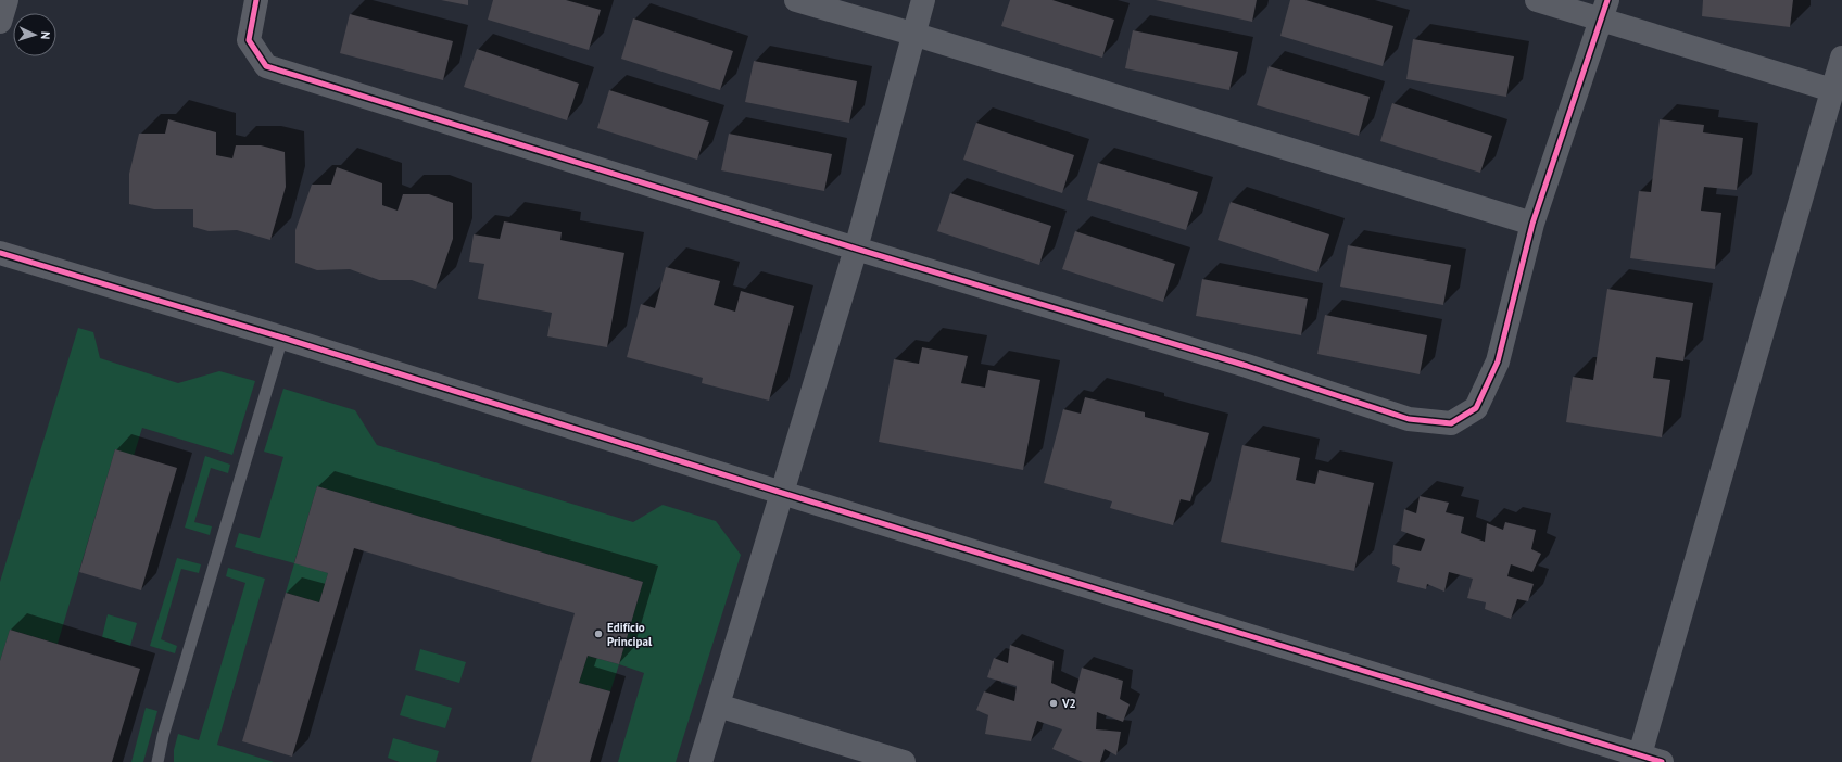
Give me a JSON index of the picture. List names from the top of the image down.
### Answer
{
  "places": ["Edifício Principal", "V2"],
  "north": "right"
}
